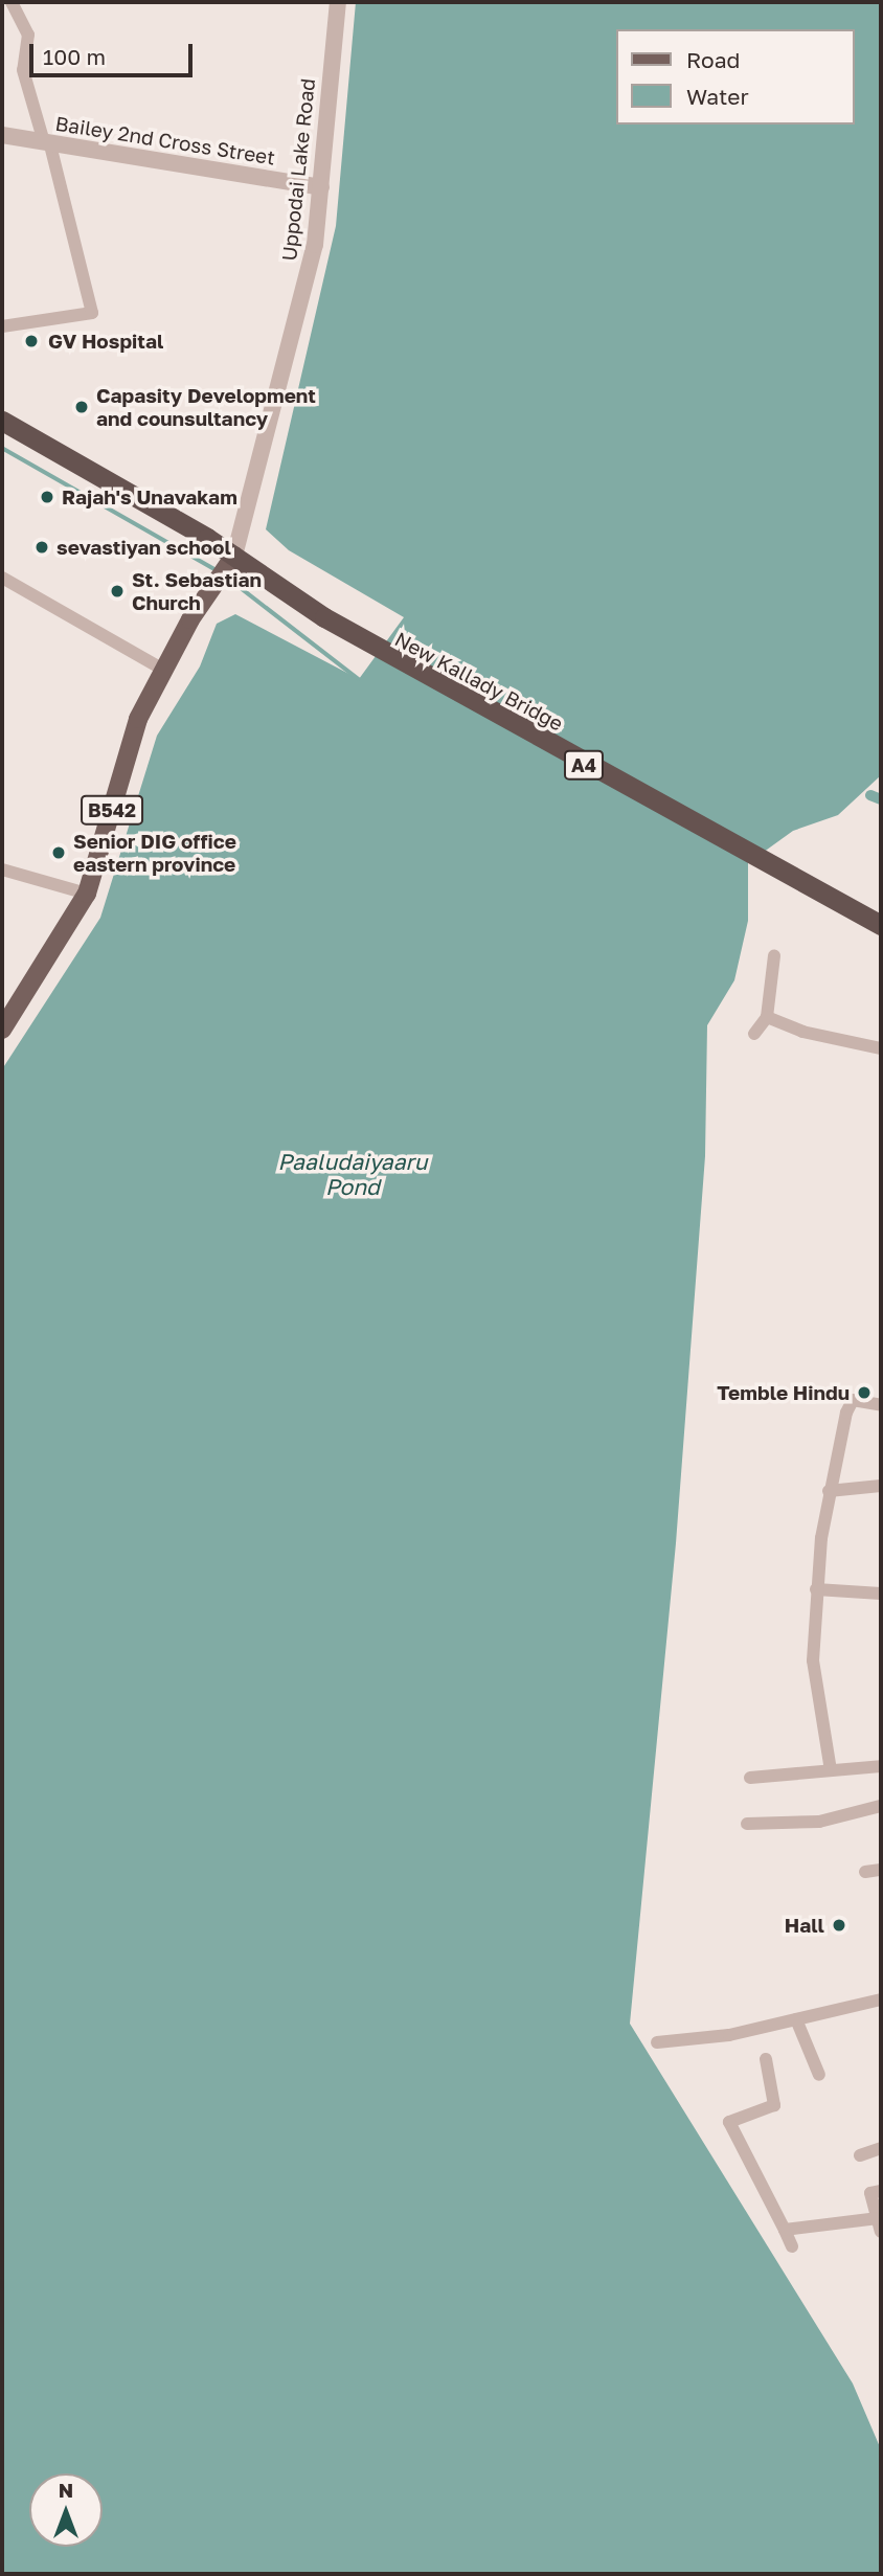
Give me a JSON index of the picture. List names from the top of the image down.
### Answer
{
  "streets": {
    "highway": ["New Kallady Bridge", "A4"],
    "main road": ["B542"],
    "street": ["Bailey 2nd Cross Street", "Uppodai Lake Road"]
  },
  "crossings": [
    ["Bailey 2nd Cross Street", "Uppodai Lake Road"],
    ["Uppodai Lake Road", "New Kallady Bridge"],
    ["Uppodai Lake Road", "A4"],
    ["Uppodai Lake Road", "B542"],
    ["New Kallady Bridge", "A4"],
    ["New Kallady Bridge", "B542"],
    ["A4", "B542"]
  ],
  "water": ["Paaludaiyaaru Pond"],
  "places": [
    "GV Hospital",
    "Capasity Development and counsultancy",
    "Rajah's Unavakam",
    "sevastiyan school",
    "St. Sebastian Church",
    "Senior DIG office eastern province",
    "Temble Hindu",
    "Hall"
  ],
  "legend": ["Road", "Water"],
  "scale_bar": "100 m",
  "north": "top"
}
